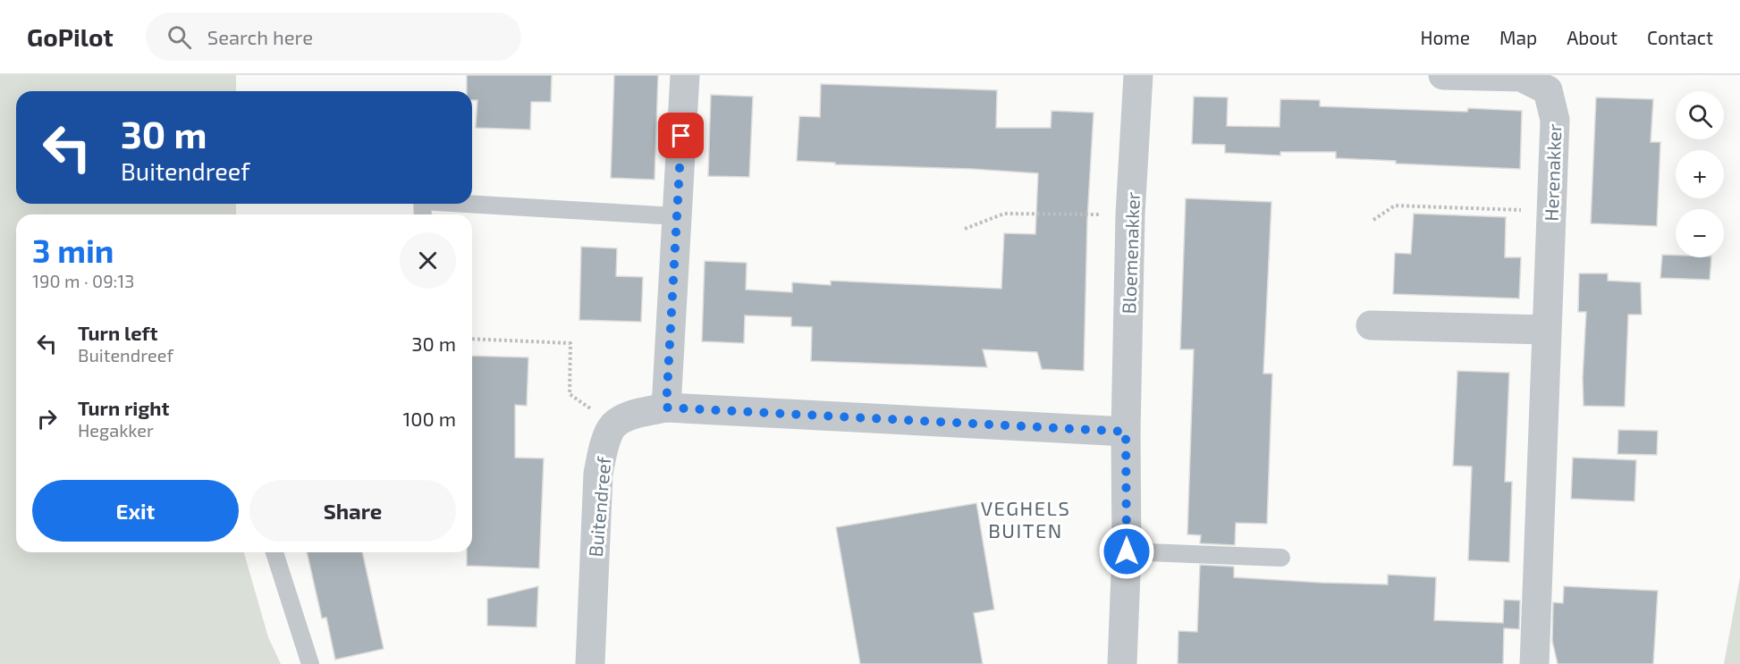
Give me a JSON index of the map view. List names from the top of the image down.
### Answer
{
  "streets": {
    "street": ["Herenakker", "Bloemenakker", "Buitendreef"]
  },
  "districts": ["VEGHELS BUITEN"],
  "page": {
    "header": "GoPilot",
    "search": "Search here",
    "nav": [
      "Home",
      "Map",
      "About",
      "Contact"
    ],
    "map_buttons": ["+", "−"],
    "turn": ["30 m", "Buitendreef"],
    "heading": ["3 min", "190 m · 09:13"],
    "list": [
      {
        "name": "Turn left",
        "note": "Buitendreef",
        "value": "30 m"
      },
      {
        "name": "Turn right",
        "note": "Hegakker",
        "value": "100 m"
      }
    ],
    "buttons": ["Exit", "Share"]
  }
}
